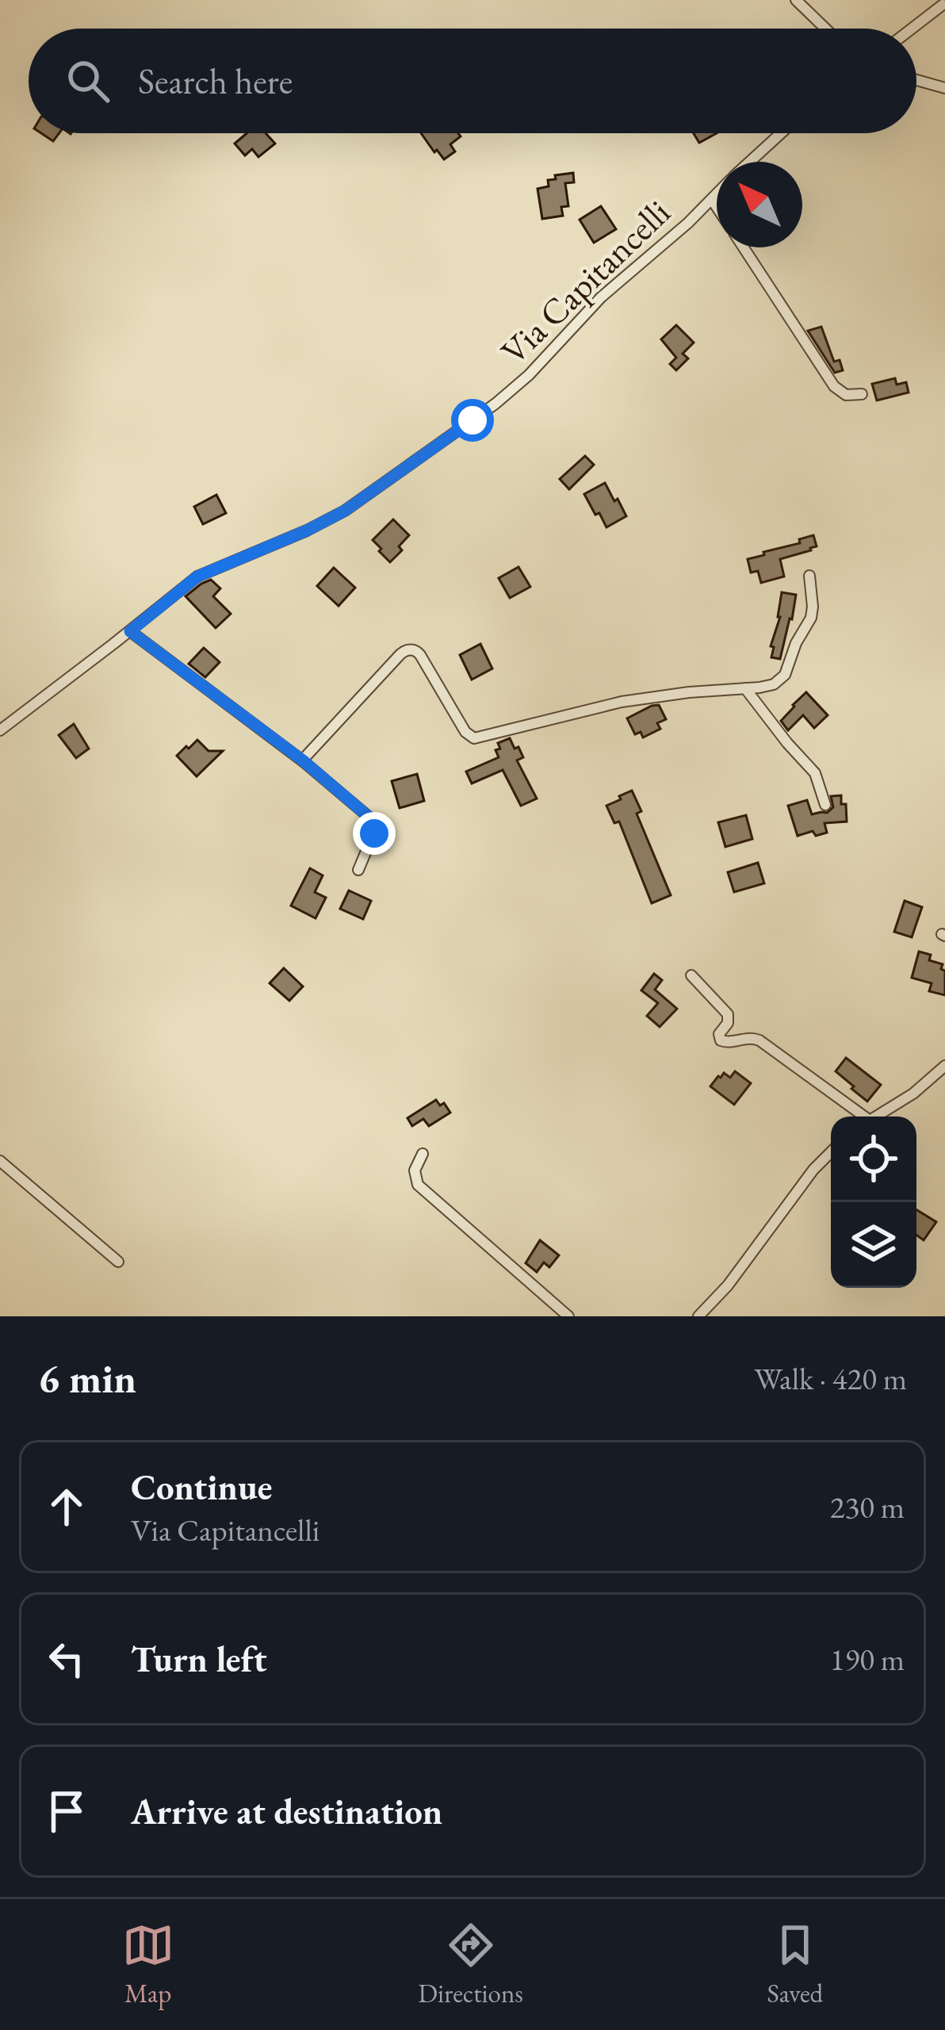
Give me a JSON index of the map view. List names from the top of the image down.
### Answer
{
  "streets": {
    "street": ["Via Capitancelli"]
  },
  "north": "top left",
  "page": {
    "search": "Search here",
    "heading": ["6 min", "Walk · 420 m"],
    "list": [
      ["Continue", "Via Capitancelli", "230 m"],
      ["Turn left", "190 m"],
      "Arrive at destination"
    ],
    "nav": ["Map", "Directions", "Saved"]
  }
}
